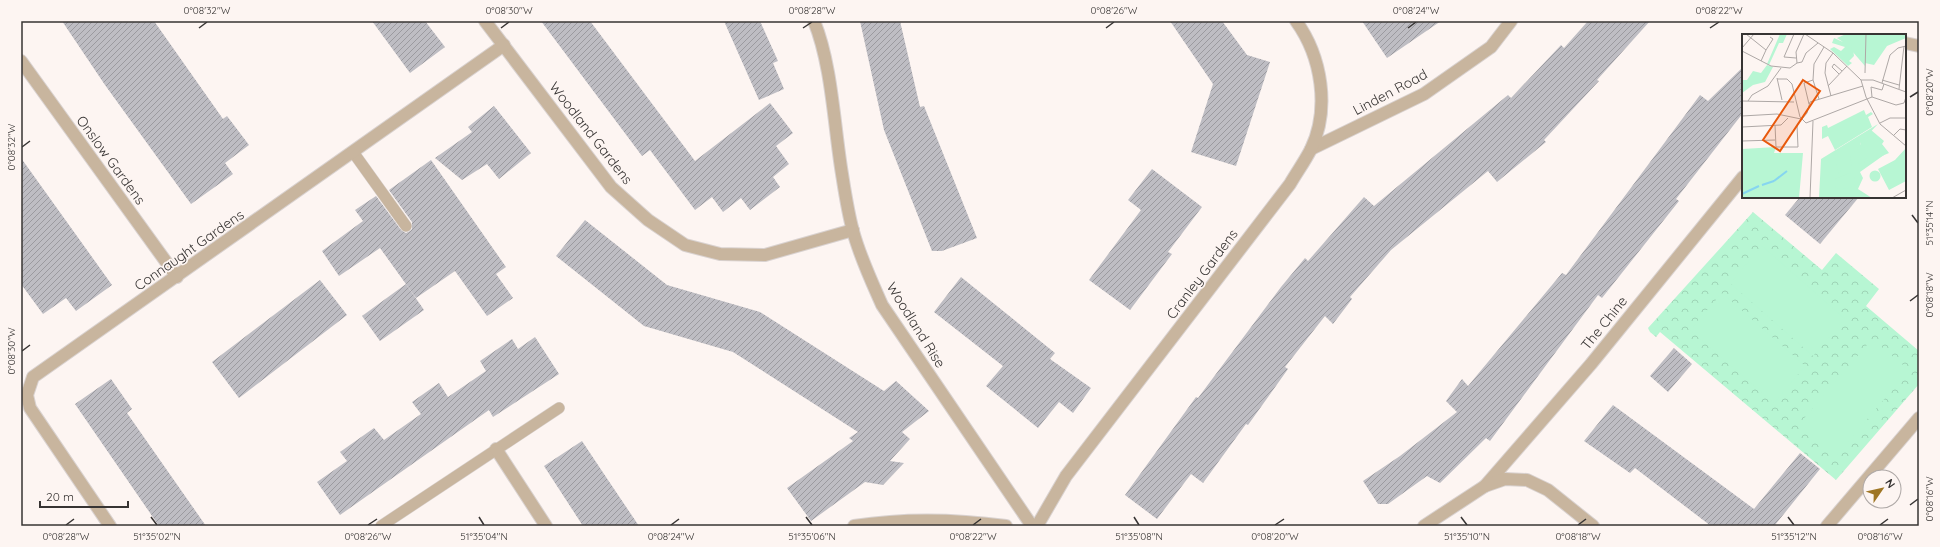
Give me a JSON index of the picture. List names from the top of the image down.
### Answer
{
  "streets": {
    "street": [
      "Linden Road",
      "Woodland Gardens",
      "Onslow Gardens",
      "Connaught Gardens",
      "Cranley Gardens",
      "The Chine",
      "Woodland Rise"
    ]
  },
  "crossings": [
    ["Linden Road", "Cranley Gardens"],
    ["Woodland Gardens", "Connaught Gardens"],
    ["Woodland Gardens", "Woodland Rise"],
    ["Onslow Gardens", "Connaught Gardens"]
  ],
  "scale_bar": "20 m",
  "north": "top right",
  "coordinates": [
    "0°08'32\"W",
    "0°08'30\"W",
    "0°08'28\"W",
    "0°08'26\"W",
    "0°08'24\"W",
    "0°08'22\"W",
    "0°08'20\"W",
    "51°35'14\"N",
    "0°08'18\"W",
    "0°08'16\"W",
    "51°35'02\"N",
    "51°35'04\"N",
    "51°35'06\"N",
    "51°35'08\"N",
    "51°35'10\"N",
    "51°35'12\"N"
  ]
}
